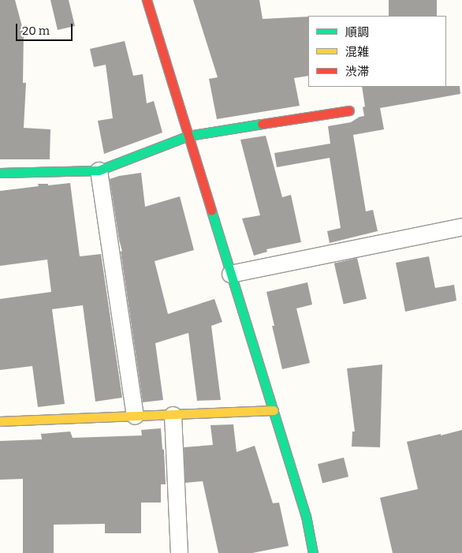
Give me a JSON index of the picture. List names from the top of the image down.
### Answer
{
  "legend": ["順調", "混雑", "渋滞"],
  "scale_bar": "20 m"
}
